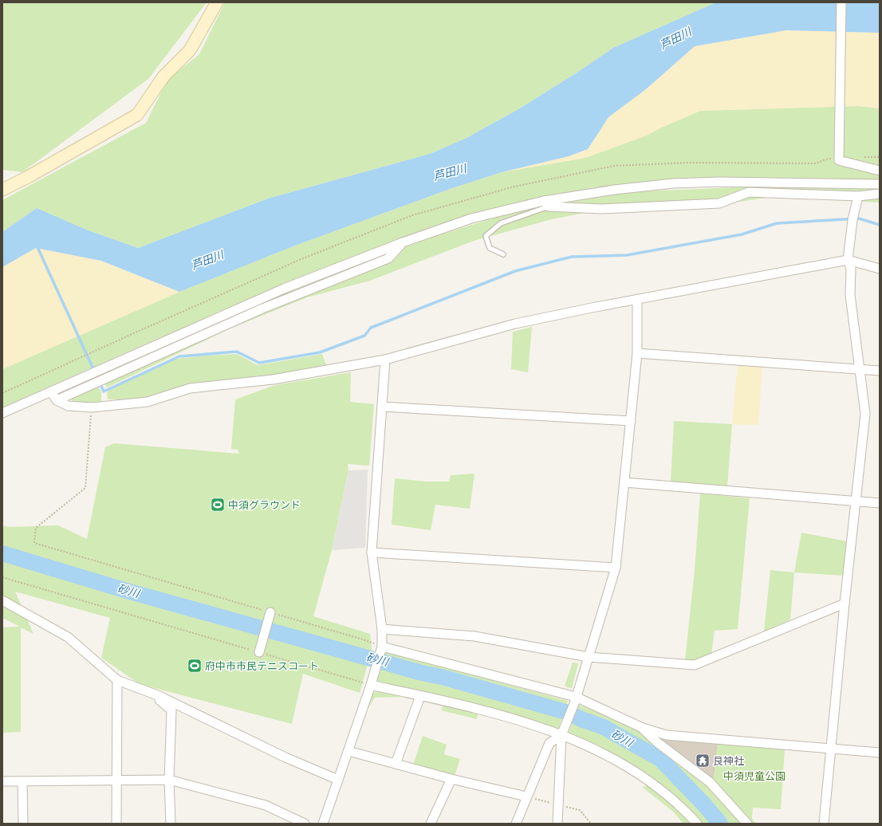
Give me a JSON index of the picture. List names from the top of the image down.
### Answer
{
  "water": ["芦田川", "砂川"],
  "parks": ["中須児童公園"],
  "places": {
    "sports": ["中須グラウンド", "府中市市民テニスコート"],
    "temple": ["艮神社"]
  }
}
